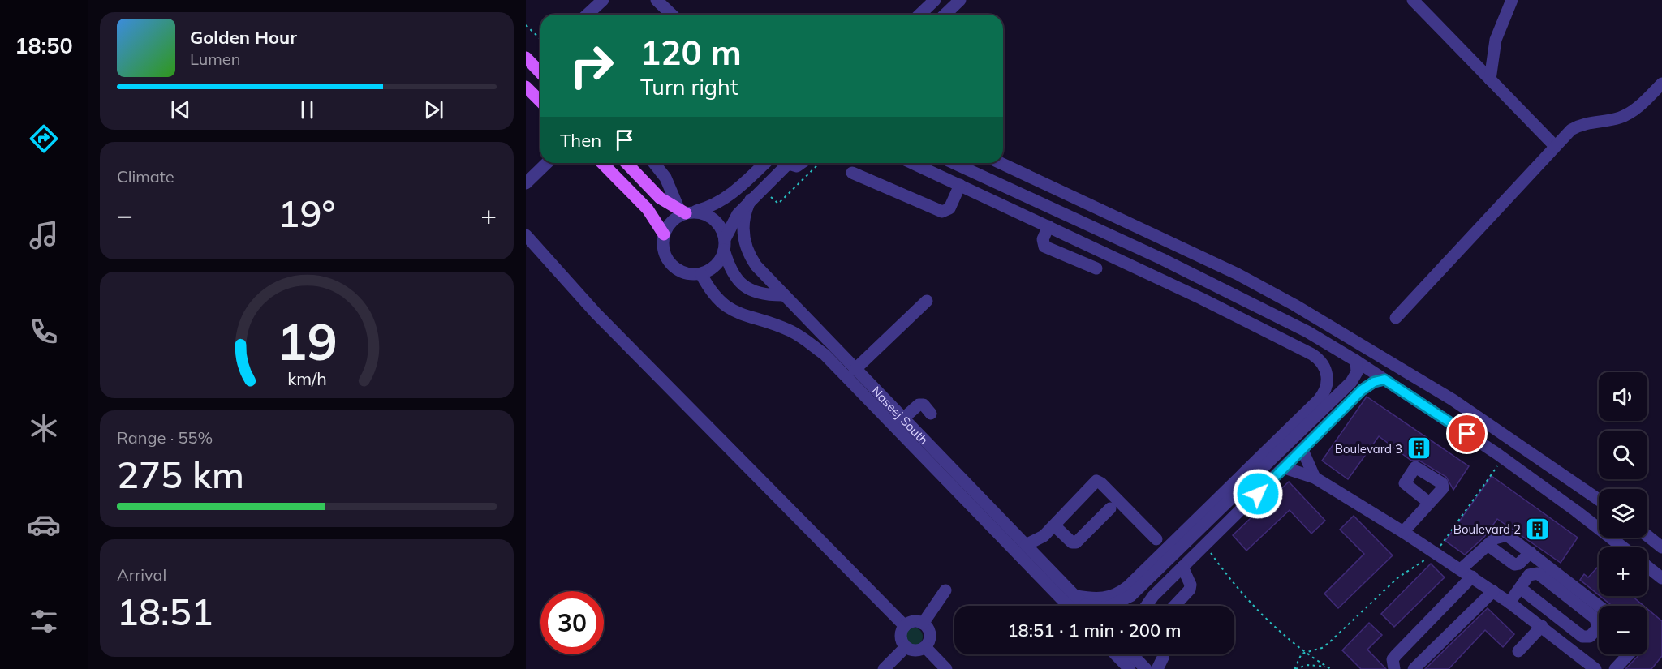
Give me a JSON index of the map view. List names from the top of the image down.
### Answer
{
  "streets": {
    "street": ["Naseej South"]
  },
  "places": {
    "building": ["Boulevard 3", "Boulevard 2"]
  },
  "page": {
    "tabs": "18:50",
    "turn": ["120 m", "Turn right"],
    "song": ["Golden Hour", "Lumen"],
    "then": "Then",
    "tile": [
      "Climate",
      ["Range · 55%", "275 km"],
      ["Arrival", "18:51"]
    ],
    "heat": ["−", "19°", "+"],
    "map_buttons": ["+", "−"],
    "limit": "30",
    "trip": "18:51 · 1 min · 200 m",
    "gauge": ["19", "km/h"]
  }
}
